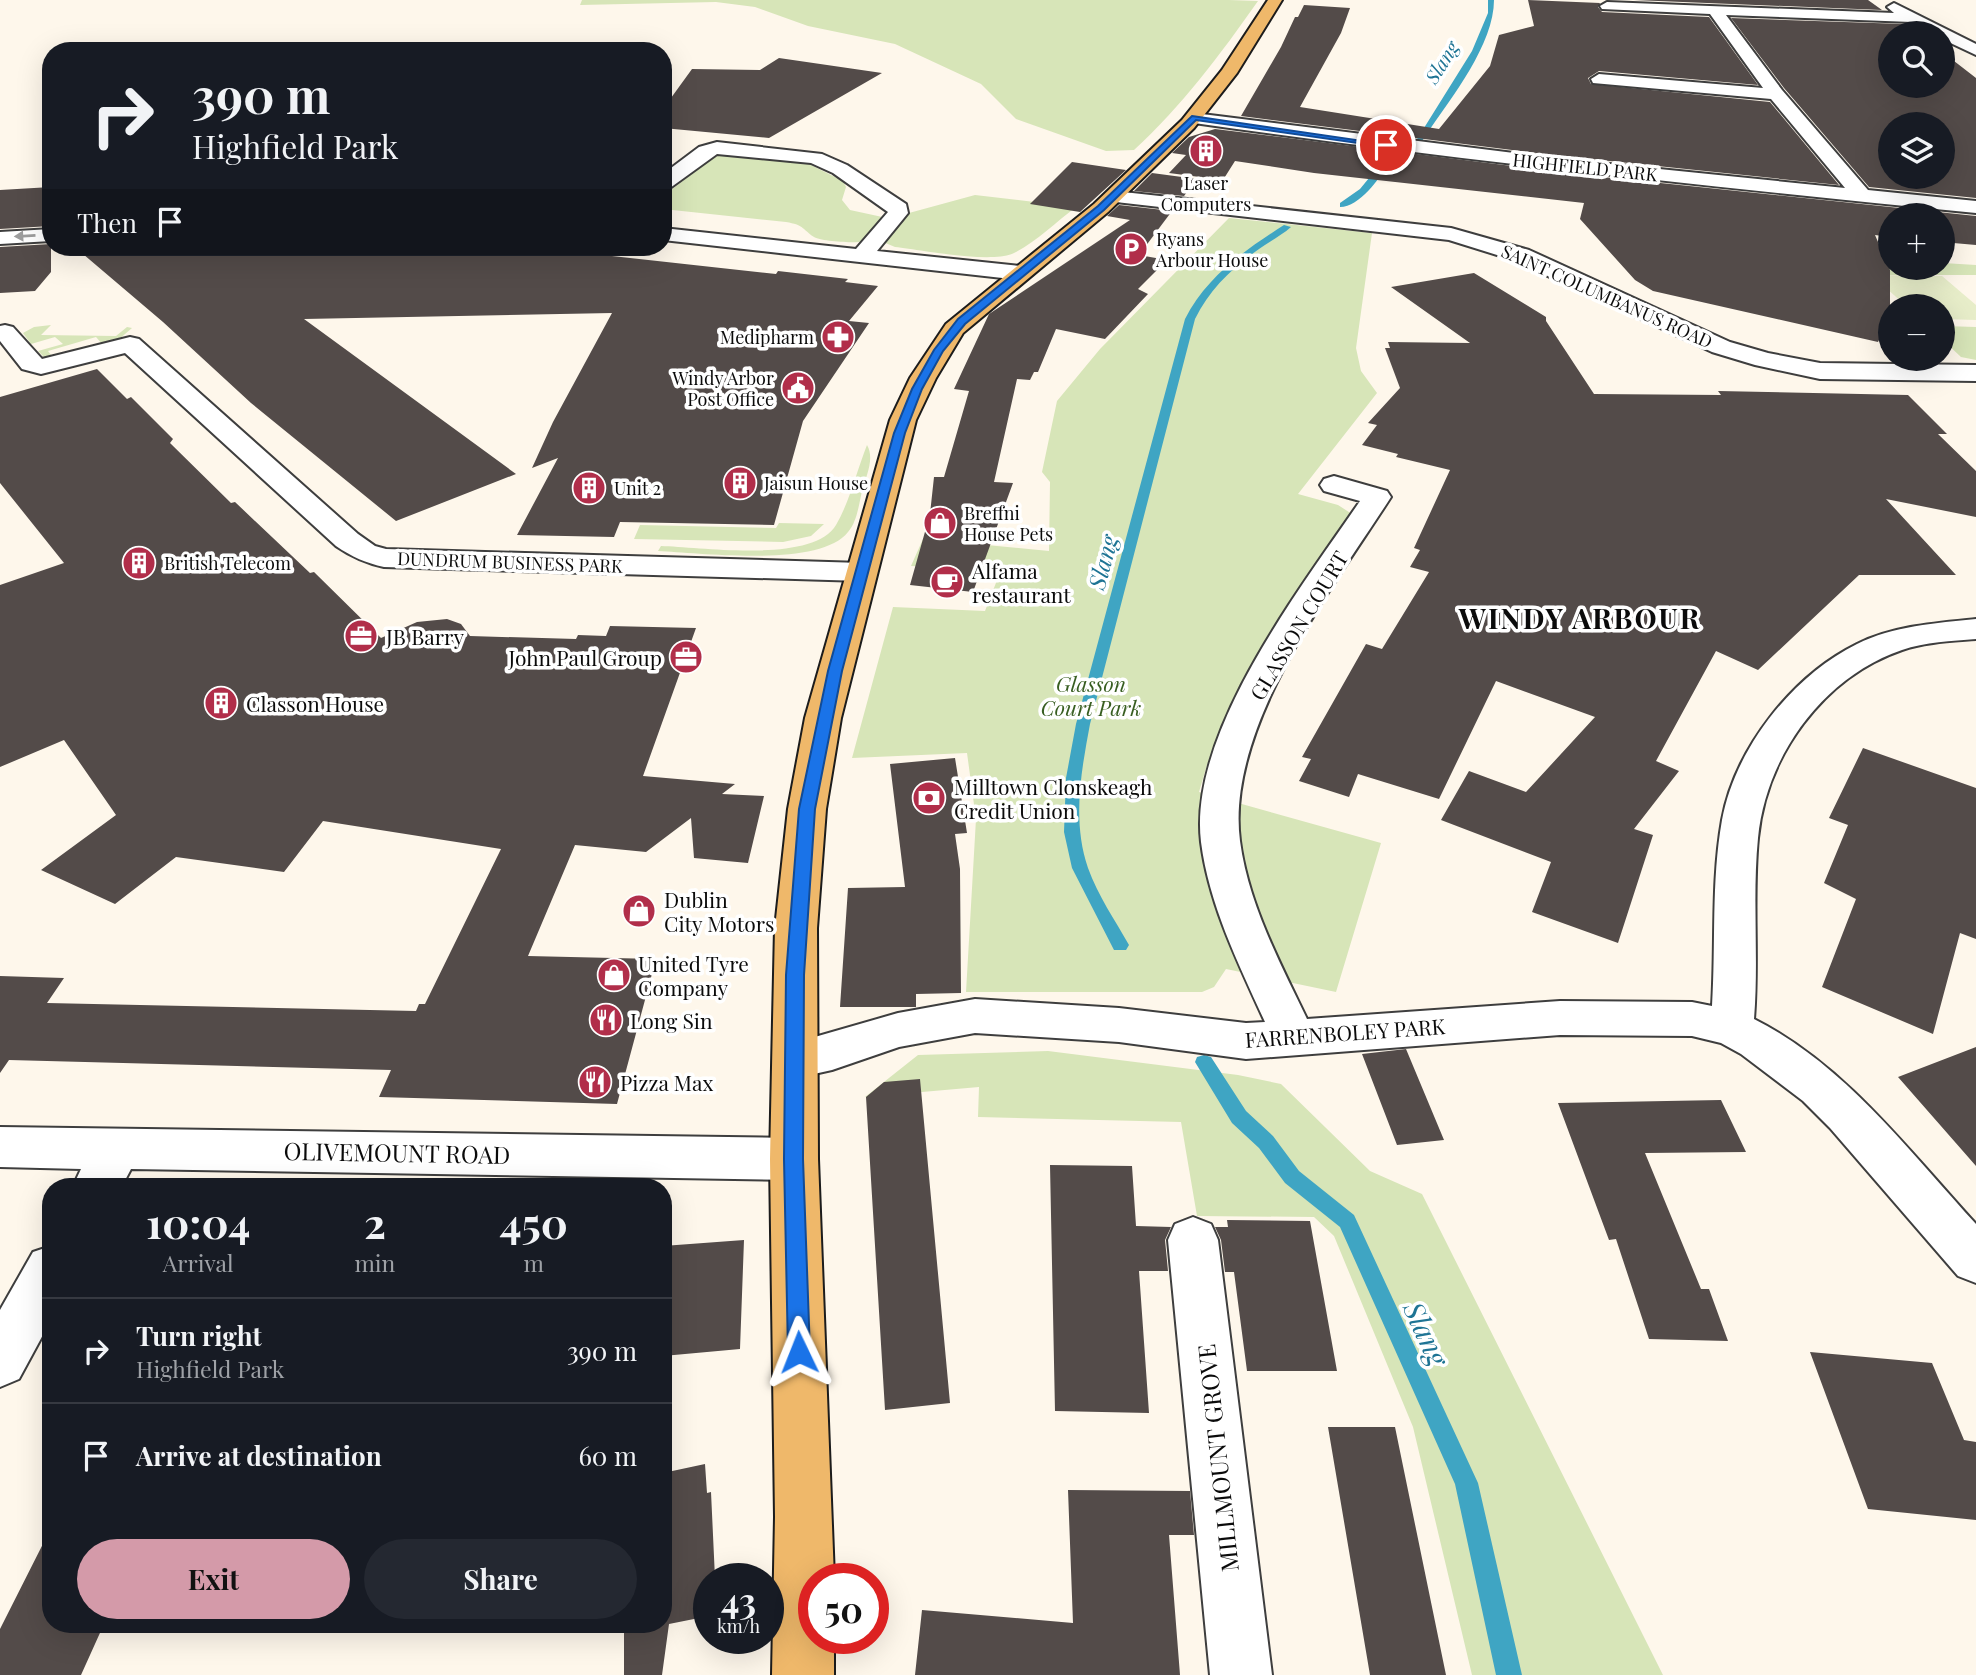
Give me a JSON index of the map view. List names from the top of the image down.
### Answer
{
  "streets": {
    "street": [
      "HIGHFIELD PARK",
      "SAINT COLUMBANUS ROAD",
      "DUNDRUM BUSINESS PARK",
      "GLASSON COURT",
      "FARRENBOLEY PARK",
      "OLIVEMOUNT ROAD",
      "MILLMOUNT GROVE"
    ]
  },
  "crossings": [
    ["GLASSON COURT", "FARRENBOLEY PARK"]
  ],
  "districts": ["WINDY ARBOUR"],
  "water": ["Slang"],
  "parks": ["Glasson Court Park"],
  "places": {
    "building": [
      "Laser Computers",
      "Jaisun House",
      "Unit 2",
      "British Telecom",
      "Classon House"
    ],
    "parking": ["Ryans Arbour House"],
    "pharmacy": ["Medipharm"],
    "public building": ["Windy Arbor Post Office"],
    "shop": ["Breffni House Pets", "Dublin City Motors", "United Tyre Company"],
    "cafe": ["Alfama restaurant"],
    "office": ["JB Barry", "John Paul Group"],
    "bank": ["Milltown Clonskeagh Credit Union"],
    "restaurant": ["Long Sin", "Pizza Max"]
  },
  "page": {
    "map_buttons": ["+", "−"],
    "turn": ["390 m", "Highfield Park"],
    "then": "Then",
    "eta": [
      "10:04",
      "Arrival",
      "2",
      "min",
      "450",
      "m"
    ],
    "list": [
      {
        "name": "Turn right",
        "note": "Highfield Park",
        "value": "390 m"
      },
      {
        "name": "Arrive at destination",
        "value": "60 m"
      }
    ],
    "buttons": ["Exit", "Share"],
    "speed": "43 km/h",
    "limit": "50"
  }
}
